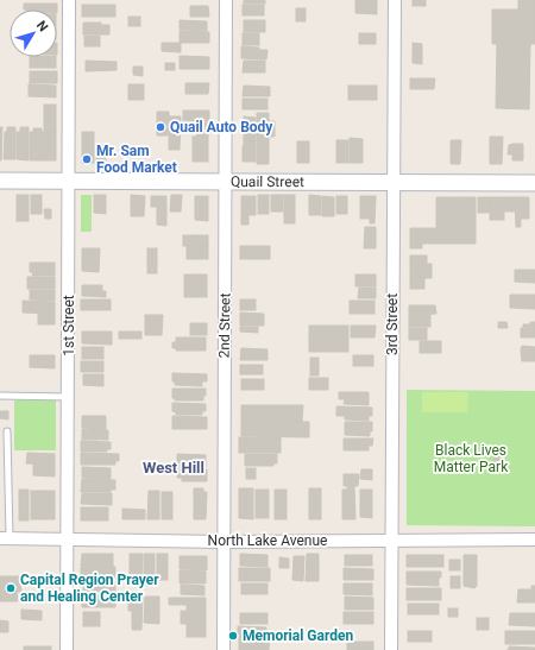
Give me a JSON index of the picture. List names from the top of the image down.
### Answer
{
  "streets": {
    "street": [
      "Quail Street",
      "3rd Street",
      "1st Street",
      "2nd Street",
      "North Lake Avenue"
    ]
  },
  "crossings": [
    ["Quail Street", "3rd Street"],
    ["Quail Street", "1st Street"],
    ["Quail Street", "2nd Street"],
    ["3rd Street", "North Lake Avenue"],
    ["1st Street", "North Lake Avenue"],
    ["2nd Street", "North Lake Avenue"]
  ],
  "districts": ["West Hill"],
  "parks": ["Black Lives Matter Park"],
  "places": [
    "Quail Auto Body",
    "Mr. Sam Food Market",
    "Capital Region Prayer and Healing Center",
    "Memorial Garden"
  ],
  "north": "top right"
}
